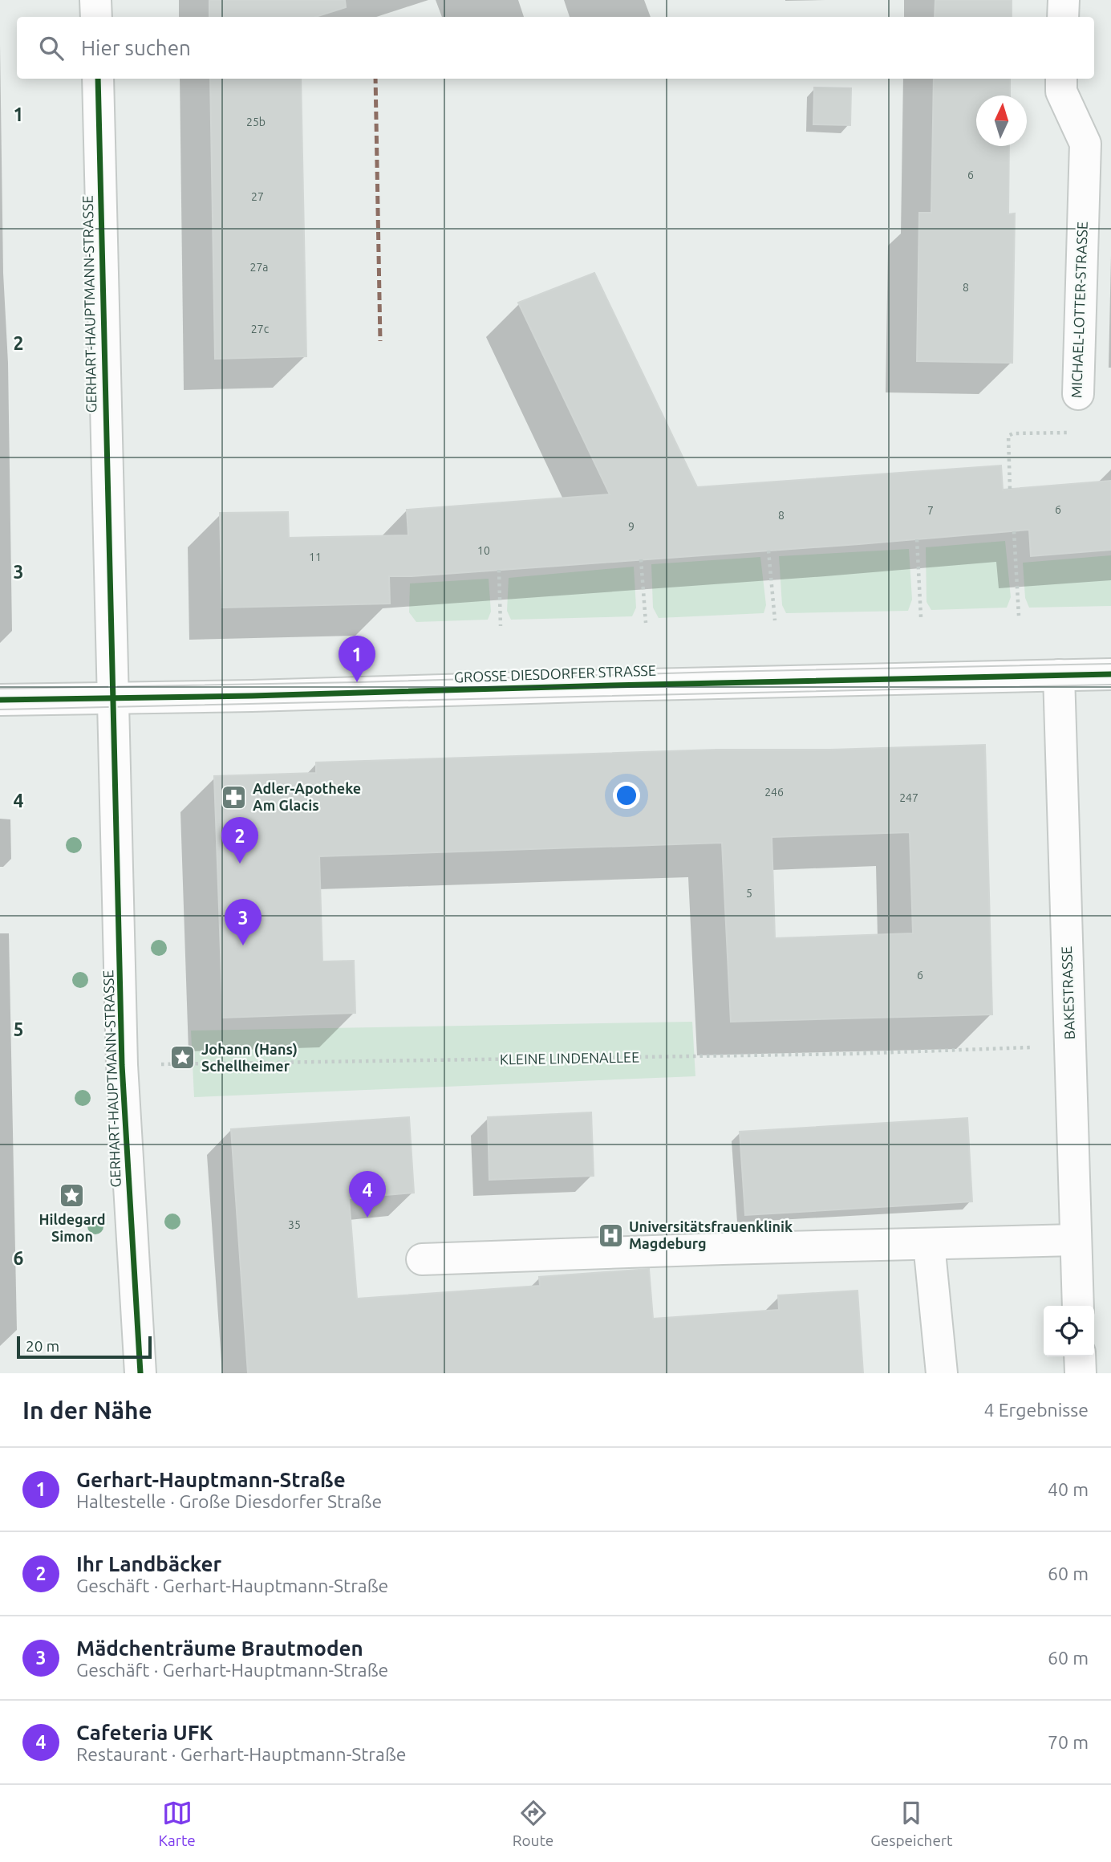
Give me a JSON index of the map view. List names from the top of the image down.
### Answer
{
  "streets": {
    "street": [
      "GERHART-HAUPTMANN-STRASSE",
      "MICHAEL-LOTTER-STRASSE",
      "GROSSE DIESDORFER STRASSE",
      "BAKESTRASSE"
    ],
    "path": ["KLEINE LINDENALLEE"]
  },
  "crossings": [
    ["GERHART-HAUPTMANN-STRASSE", "GROSSE DIESDORFER STRASSE"],
    ["GERHART-HAUPTMANN-STRASSE", "KLEINE LINDENALLEE"],
    ["GROSSE DIESDORFER STRASSE", "BAKESTRASSE"]
  ],
  "places": {
    "pharmacy": ["Adler-Apotheke Am Glacis"],
    "place": ["Johann (Hans) Schellheimer", "Hildegard Simon"],
    "hospital": ["Universitätsfrauenklinik Magdeburg"]
  },
  "house_numbers": [
    "25b",
    "6",
    "27",
    "27a",
    "8",
    "27c",
    "6",
    "7",
    "8",
    "9",
    "10",
    "11",
    "246",
    "247",
    "5",
    "6",
    "35"
  ],
  "scale_bar": "20 m",
  "north": "top",
  "page": {
    "search": "Hier suchen",
    "pins": [
      "1",
      "2",
      "3",
      "4"
    ],
    "scale": "20 m",
    "heading": ["In der Nähe", "4 Ergebnisse"],
    "list": [
      {
        "mark": "1",
        "name": "Gerhart-Hauptmann-Straße",
        "note": "Haltestelle · Große Diesdorfer Straße",
        "value": "40 m"
      },
      {
        "mark": "2",
        "name": "Ihr Landbäcker",
        "note": "Geschäft · Gerhart-Hauptmann-Straße",
        "value": "60 m"
      },
      {
        "mark": "3",
        "name": "Mädchenträume Brautmoden",
        "note": "Geschäft · Gerhart-Hauptmann-Straße",
        "value": "60 m"
      },
      {
        "mark": "4",
        "name": "Cafeteria UFK",
        "note": "Restaurant · Gerhart-Hauptmann-Straße",
        "value": "70 m"
      }
    ],
    "nav": ["Karte", "Route", "Gespeichert"]
  },
  "grid": {
    "rows": [
      "1",
      "2",
      "3",
      "4",
      "5",
      "6"
    ]
  }
}
